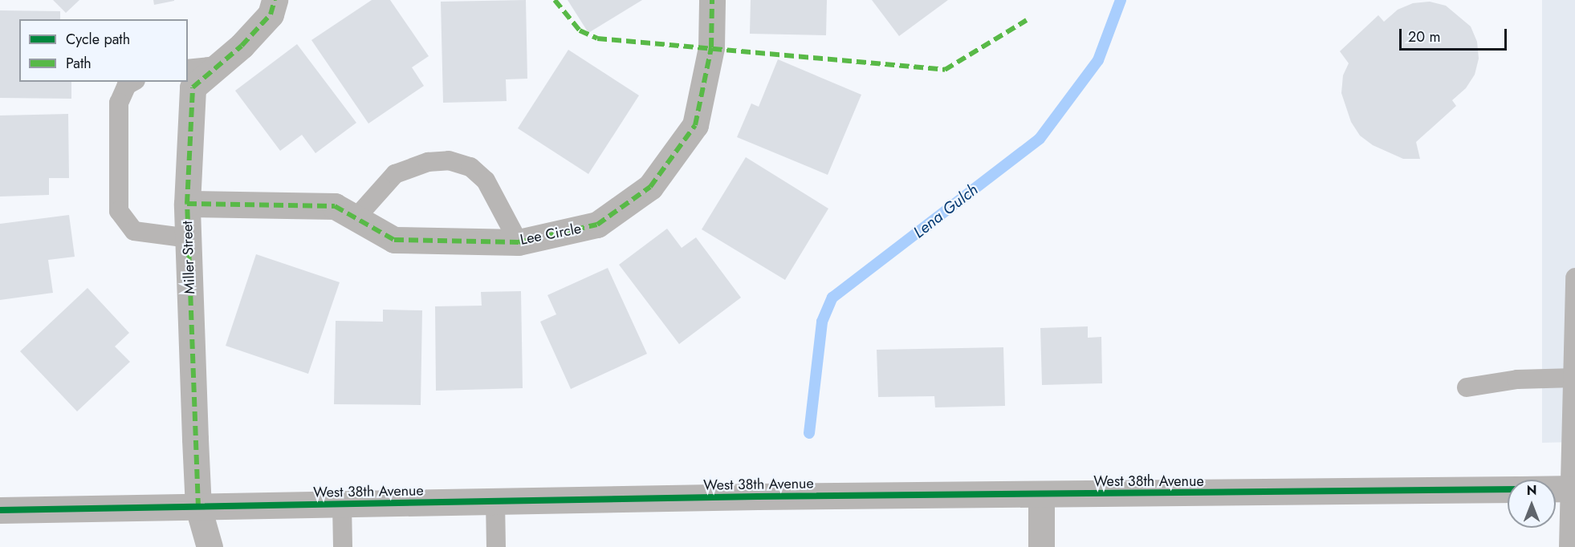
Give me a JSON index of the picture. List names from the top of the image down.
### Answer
{
  "streets": {
    "street": ["Lee Circle", "Miller Street", "West 38th Avenue"]
  },
  "crossings": [
    ["Lee Circle", "Miller Street"],
    ["Miller Street", "West 38th Avenue"]
  ],
  "water": ["Lena Gulch"],
  "legend": ["Cycle path", "Path"],
  "scale_bar": "20 m",
  "north": "top"
}
